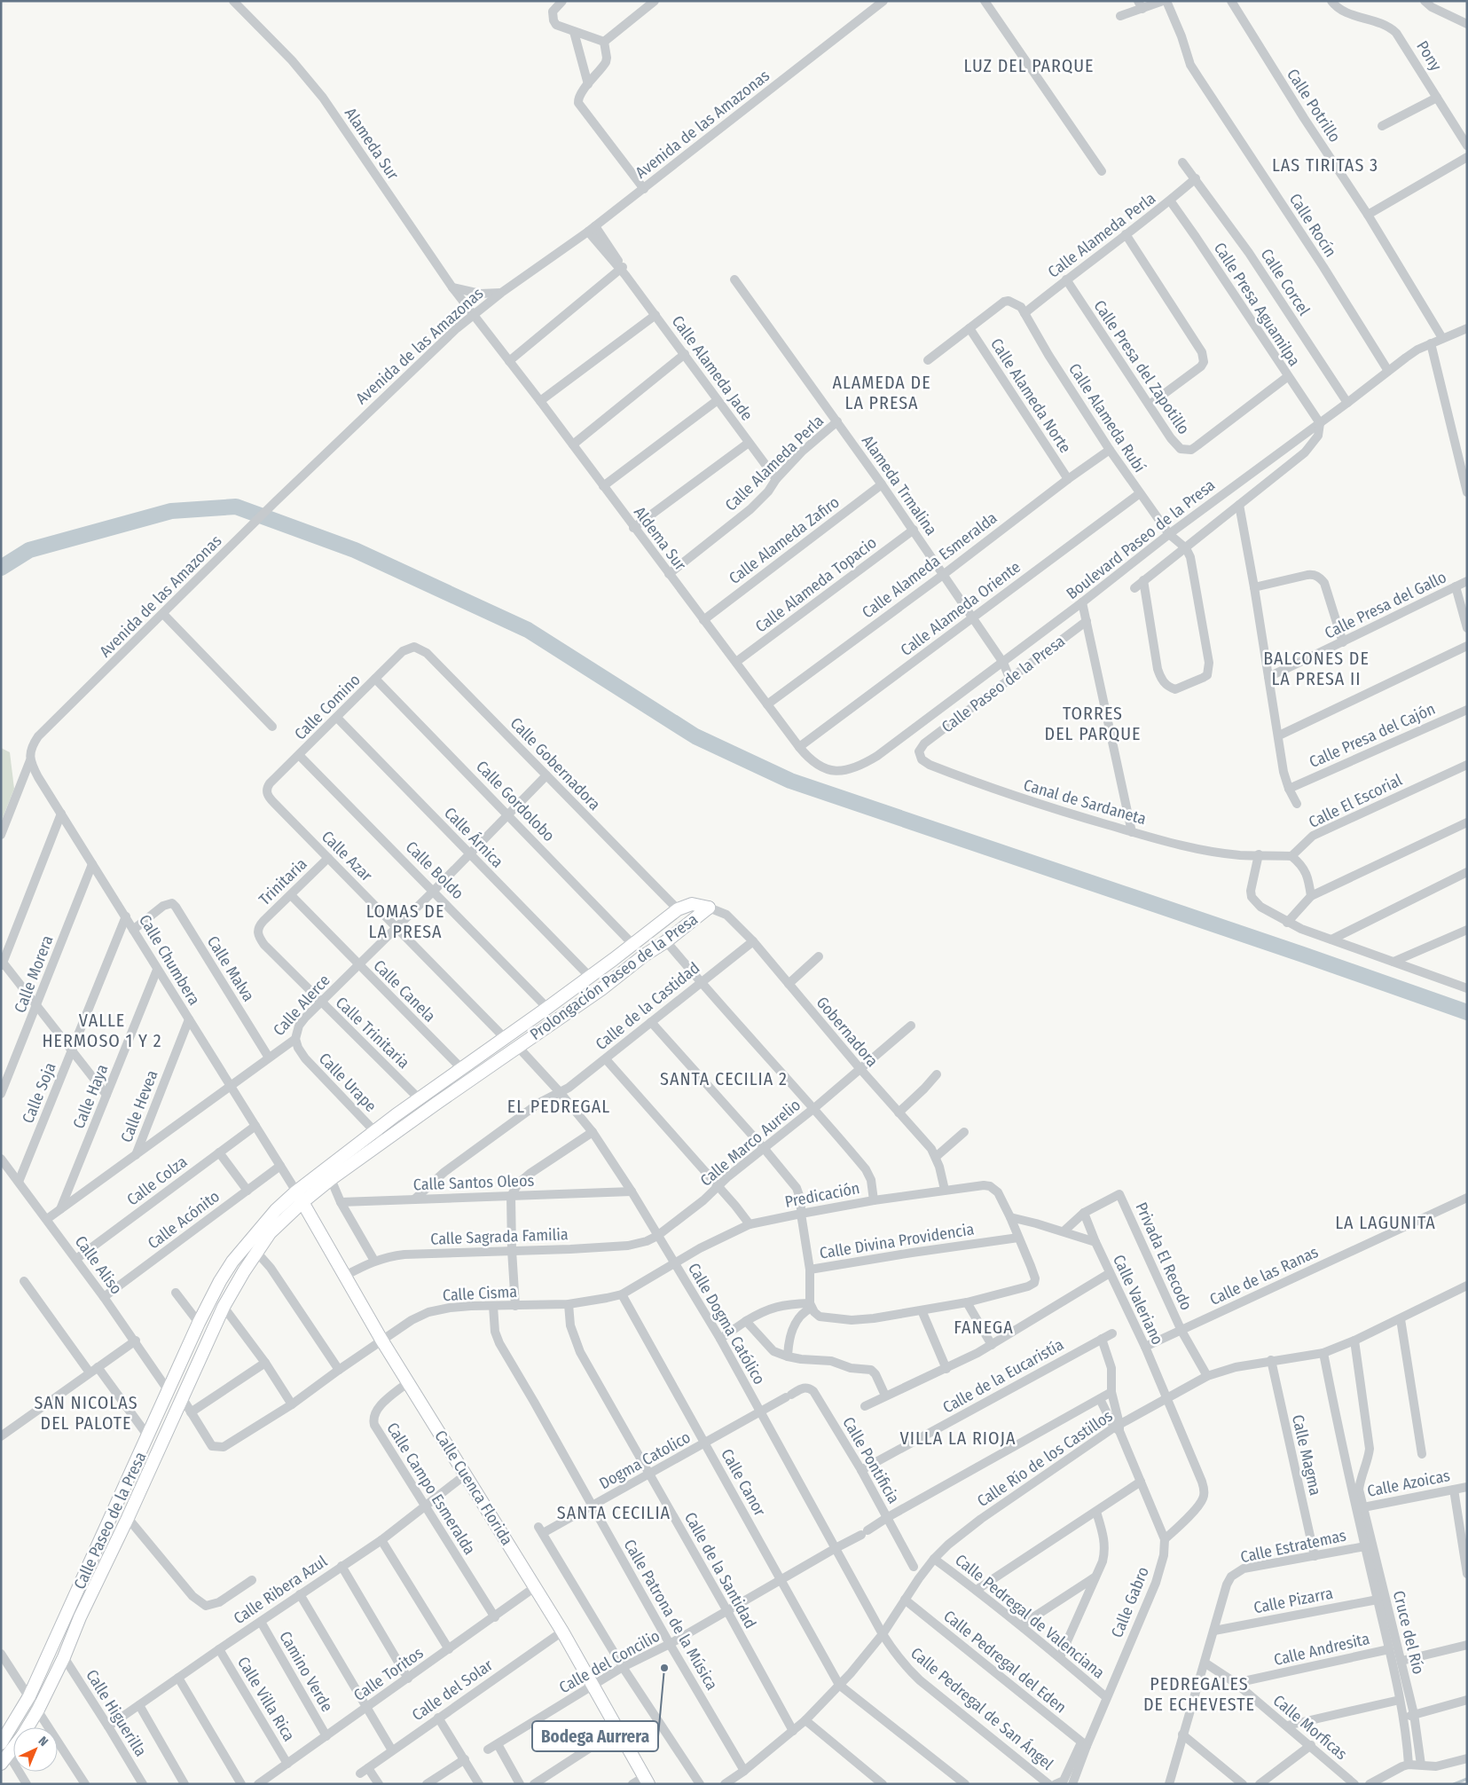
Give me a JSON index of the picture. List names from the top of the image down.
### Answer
{
  "streets": {
    "street": [
      "Pony",
      "Calle Potrillo",
      "Avenida de las Amazonas",
      "Alameda Sur",
      "Calle Rocín",
      "Calle Alameda Perla",
      "Calle Corcel",
      "Calle Presa Aguamilpa",
      "Calle Presa del Zapotillo",
      "Calle Alameda Jade",
      "Calle Alameda Norte",
      "Calle Alameda Rubí",
      "Alameda Trmalina",
      "Aldema Sur",
      "Boulevard Paseo de la Presa",
      "Calle Alameda Zafiro",
      "Calle Alameda Esmeralda",
      "Calle Alameda Topacio",
      "Calle Presa del Gallo",
      "Calle Alameda Oriente",
      "Calle Paseo de la Presa",
      "Calle Comino",
      "Calle Presa del Cajón",
      "Calle Gobernadora",
      "Calle Gordolobo",
      "Calle El Escorial",
      "Canal de Sardaneta",
      "Calle Árnica",
      "Calle Azar",
      "Calle Boldo",
      "Trinitaria",
      "Calle Chumbera",
      "Calle Malva",
      "Calle Morera",
      "Prolongación Paseo de la Presa",
      "Calle Canela",
      "Calle Alerce",
      "Calle de la Castidad",
      "Gobernadora",
      "Calle Trinitaria",
      "Calle Urape",
      "Calle Soja",
      "Calle Haya",
      "Calle Hevea",
      "Calle Marco Aurelio",
      "Calle Colza",
      "Calle Santos Oleos",
      "Predicación",
      "Calle Acónito",
      "Calle Sagrada Familia",
      "Calle Divina Providencia",
      "Privada El Recodo",
      "Calle Aliso",
      "Calle de las Ranas",
      "Calle Cisma",
      "Calle Valeriano",
      "Calle Dogma Católico",
      "Calle de la Eucaristía",
      "Calle Magma",
      "Calle Río de los Castillos",
      "Dogma Catolico",
      "Calle Pontificia",
      "Calle Canor",
      "Calle Azoicas",
      "Calle Cuenca Florida",
      "Calle Campo Esmeralda",
      "Calle Estratemas",
      "Calle de la Santidad",
      "Calle Ribera Azul",
      "Calle Pizarra",
      "Calle Gabro",
      "Calle Patrona de la Música",
      "Calle Pedregal de Valenciana",
      "Cruce del Río",
      "Calle Andresita",
      "Calle del Concilio",
      "Calle Pedregal del Eden",
      "Camino Verde",
      "Calle Toritos",
      "Calle del Solar",
      "Calle Villa Rica",
      "Calle Pedregal de San Ángel",
      "Calle Higuerilla",
      "Calle Morficas"
    ]
  },
  "crossings": [
    ["Calle Potrillo", "Boulevard Paseo de la Presa"],
    ["Avenida de las Amazonas", "Alameda Sur"],
    ["Avenida de las Amazonas", "Calle Alameda Jade"],
    ["Avenida de las Amazonas", "Aldema Sur"],
    ["Avenida de las Amazonas", "Calle Chumbera"],
    ["Alameda Sur", "Aldema Sur"],
    ["Calle Rocín", "Boulevard Paseo de la Presa"],
    ["Calle Alameda Perla", "Calle Corcel"],
    ["Calle Alameda Perla", "Calle Presa Aguamilpa"],
    ["Calle Alameda Perla", "Calle Presa del Zapotillo"],
    ["Calle Alameda Perla", "Calle Alameda Jade"],
    ["Calle Alameda Perla", "Calle Alameda Rubí"],
    ["Calle Alameda Perla", "Alameda Trmalina"],
    ["Calle Alameda Perla", "Aldema Sur"],
    ["Calle Corcel", "Boulevard Paseo de la Presa"],
    ["Calle Presa Aguamilpa", "Calle Presa del Zapotillo"],
    ["Calle Presa Aguamilpa", "Boulevard Paseo de la Presa"],
    ["Calle Alameda Norte", "Calle Alameda Rubí"],
    ["Calle Alameda Norte", "Calle Alameda Esmeralda"],
    ["Calle Alameda Rubí", "Boulevard Paseo de la Presa"],
    ["Calle Alameda Rubí", "Calle Alameda Esmeralda"],
    ["Calle Alameda Rubí", "Calle Alameda Oriente"],
    ["Alameda Trmalina", "Boulevard Paseo de la Presa"],
    ["Alameda Trmalina", "Calle Alameda Zafiro"],
    ["Alameda Trmalina", "Calle Alameda Esmeralda"],
    ["Alameda Trmalina", "Calle Alameda Topacio"],
    ["Alameda Trmalina", "Calle Alameda Oriente"],
    ["Alameda Trmalina", "Calle Paseo de la Presa"],
    ["Aldema Sur", "Boulevard Paseo de la Presa"],
    ["Aldema Sur", "Calle Alameda Zafiro"],
    ["Aldema Sur", "Calle Alameda Esmeralda"],
    ["Aldema Sur", "Calle Alameda Topacio"],
    ["Aldema Sur", "Calle Alameda Oriente"],
    ["Calle Paseo de la Presa", "Canal de Sardaneta"],
    ["Calle Paseo de la Presa", "Calle Chumbera"],
    ["Calle Paseo de la Presa", "Prolongación Paseo de la Presa"],
    ["Calle Paseo de la Presa", "Calle Aliso"],
    ["Calle Paseo de la Presa", "Calle Cuenca Florida"],
    ["Calle Paseo de la Presa", "Calle Higuerilla"],
    ["Calle Comino", "Calle Gobernadora"],
    ["Calle Comino", "Calle Gordolobo"],
    ["Calle Comino", "Calle Árnica"],
    ["Calle Comino", "Calle Azar"],
    ["Calle Comino", "Calle Boldo"],
    ["Calle Gobernadora", "Prolongación Paseo de la Presa"],
    ["Calle Gobernadora", "Calle Alerce"],
    ["Calle Gordolobo", "Prolongación Paseo de la Presa"],
    ["Calle Gordolobo", "Calle Alerce"],
    ["Calle El Escorial", "Canal de Sardaneta"],
    ["Calle Árnica", "Prolongación Paseo de la Presa"],
    ["Calle Árnica", "Calle Alerce"],
    ["Calle Azar", "Trinitaria"],
    ["Calle Azar", "Prolongación Paseo de la Presa"],
    ["Calle Azar", "Calle Alerce"],
    ["Calle Boldo", "Prolongación Paseo de la Presa"],
    ["Calle Boldo", "Calle Alerce"],
    ["Trinitaria", "Calle Canela"],
    ["Trinitaria", "Calle Trinitaria"],
    ["Calle Chumbera", "Calle Malva"],
    ["Calle Chumbera", "Calle Morera"],
    ["Calle Chumbera", "Prolongación Paseo de la Presa"],
    ["Calle Chumbera", "Calle Alerce"],
    ["Calle Chumbera", "Calle Soja"],
    ["Calle Chumbera", "Calle Haya"],
    ["Calle Chumbera", "Calle Hevea"],
    ["Calle Chumbera", "Calle Colza"],
    ["Calle Chumbera", "Calle Acónito"],
    ["Calle Chumbera", "Calle Cuenca Florida"],
    ["Calle Malva", "Calle Alerce"],
    ["Prolongación Paseo de la Presa", "Calle Canela"],
    ["Prolongación Paseo de la Presa", "Gobernadora"],
    ["Prolongación Paseo de la Presa", "Calle Trinitaria"],
    ["Prolongación Paseo de la Presa", "Calle Urape"],
    ["Prolongación Paseo de la Presa", "Calle Dogma Católico"],
    ["Prolongación Paseo de la Presa", "Calle Cuenca Florida"],
    ["Calle Canela", "Calle Alerce"],
    ["Calle Alerce", "Calle Trinitaria"],
    ["Calle Alerce", "Calle Urape"],
    ["Calle Alerce", "Calle Haya"],
    ["Calle Alerce", "Calle Hevea"],
    ["Calle Alerce", "Calle Aliso"],
    ["Calle de la Castidad", "Gobernadora"],
    ["Calle de la Castidad", "Calle Santos Oleos"],
    ["Calle de la Castidad", "Calle Divina Providencia"],
    ["Calle de la Castidad", "Calle Dogma Católico"],
    ["Gobernadora", "Calle Marco Aurelio"],
    ["Gobernadora", "Predicación"],
    ["Calle Soja", "Calle Aliso"],
    ["Calle Marco Aurelio", "Calle Sagrada Familia"],
    ["Calle Marco Aurelio", "Calle Divina Providencia"],
    ["Calle Marco Aurelio", "Calle Dogma Católico"],
    ["Calle Colza", "Calle Aliso"],
    ["Calle Santos Oleos", "Calle Dogma Católico"],
    ["Predicación", "Calle Divina Providencia"],
    ["Predicación", "Calle Cisma"],
    ["Predicación", "Calle Dogma Católico"],
    ["Calle Acónito", "Calle Aliso"],
    ["Calle Sagrada Familia", "Calle Dogma Católico"],
    ["Calle Sagrada Familia", "Calle Cuenca Florida"],
    ["Privada El Recodo", "Calle de las Ranas"],
    ["Privada El Recodo", "Calle Valeriano"],
    ["Privada El Recodo", "Calle Río de los Castillos"],
    ["Calle de las Ranas", "Calle Valeriano"],
    ["Calle Cisma", "Calle Dogma Católico"],
    ["Calle Cisma", "Calle Canor"],
    ["Calle Cisma", "Calle Cuenca Florida"],
    ["Calle Cisma", "Calle de la Santidad"],
    ["Calle Cisma", "Calle Patrona de la Música"],
    ["Calle Valeriano", "Calle Río de los Castillos"],
    ["Calle Valeriano", "Calle Gabro"],
    ["Calle Dogma Católico", "Calle Río de los Castillos"],
    ["Calle Dogma Católico", "Dogma Catolico"],
    ["Calle Dogma Católico", "Calle Pontificia"],
    ["Calle Dogma Católico", "Calle del Concilio"],
    ["Calle Dogma Católico", "Calle Pedregal de San Ángel"],
    ["Calle de la Eucaristía", "Calle Pontificia"],
    ["Calle Magma", "Calle Río de los Castillos"],
    ["Calle Magma", "Calle Estratemas"],
    ["Calle Río de los Castillos", "Calle Canor"],
    ["Calle Río de los Castillos", "Calle de la Santidad"],
    ["Calle Río de los Castillos", "Calle Gabro"],
    ["Calle Río de los Castillos", "Calle Patrona de la Música"],
    ["Calle Río de los Castillos", "Calle Pedregal de Valenciana"],
    ["Calle Río de los Castillos", "Calle Pedregal del Eden"],
    ["Calle Río de los Castillos", "Calle Pedregal de San Ángel"],
    ["Dogma Catolico", "Calle Pontificia"],
    ["Dogma Catolico", "Calle Canor"],
    ["Dogma Catolico", "Calle de la Santidad"],
    ["Dogma Catolico", "Calle Patrona de la Música"],
    ["Dogma Catolico", "Calle del Concilio"],
    ["Calle Pontificia", "Calle del Concilio"],
    ["Calle Canor", "Calle del Concilio"],
    ["Calle Azoicas", "Cruce del Río"],
    ["Calle Cuenca Florida", "Calle Campo Esmeralda"],
    ["Calle Cuenca Florida", "Calle Ribera Azul"],
    ["Calle Cuenca Florida", "Calle del Concilio"],
    ["Calle Cuenca Florida", "Calle Toritos"],
    ["Calle Cuenca Florida", "Calle del Solar"],
    ["Calle Campo Esmeralda", "Calle Ribera Azul"],
    ["Calle Campo Esmeralda", "Calle Toritos"],
    ["Calle Estratemas", "Calle Pizarra"],
    ["Calle Estratemas", "Cruce del Río"],
    ["Calle Estratemas", "Calle Morficas"],
    ["Calle de la Santidad", "Calle del Concilio"],
    ["Calle Ribera Azul", "Camino Verde"],
    ["Calle Ribera Azul", "Calle Villa Rica"],
    ["Calle Ribera Azul", "Calle Higuerilla"],
    ["Calle Pizarra", "Cruce del Río"],
    ["Calle Gabro", "Calle Pedregal de Valenciana"],
    ["Calle Gabro", "Calle Pedregal del Eden"],
    ["Calle Patrona de la Música", "Calle del Concilio"],
    ["Cruce del Río", "Calle Andresita"],
    ["Calle Andresita", "Calle Morficas"],
    ["Camino Verde", "Calle Toritos"],
    ["Calle Toritos", "Calle Villa Rica"]
  ],
  "districts": [
    "LUZ DEL PARQUE",
    "LAS TIRITAS 3",
    "ALAMEDA DE LA PRESA",
    "BALCONES DE LA PRESA II",
    "TORRES DEL PARQUE",
    "LOMAS DE LA PRESA",
    "VALLE HERMOSO 1 Y 2",
    "SANTA CECILIA 2",
    "EL PEDREGAL",
    "LA LAGUNITA",
    "FANEGA",
    "SAN NICOLAS DEL PALOTE",
    "VILLA LA RIOJA",
    "SANTA CECILIA",
    "PEDREGALES DE ECHEVESTE"
  ],
  "places": ["Bodega Aurrera"],
  "north": "top right"
}
